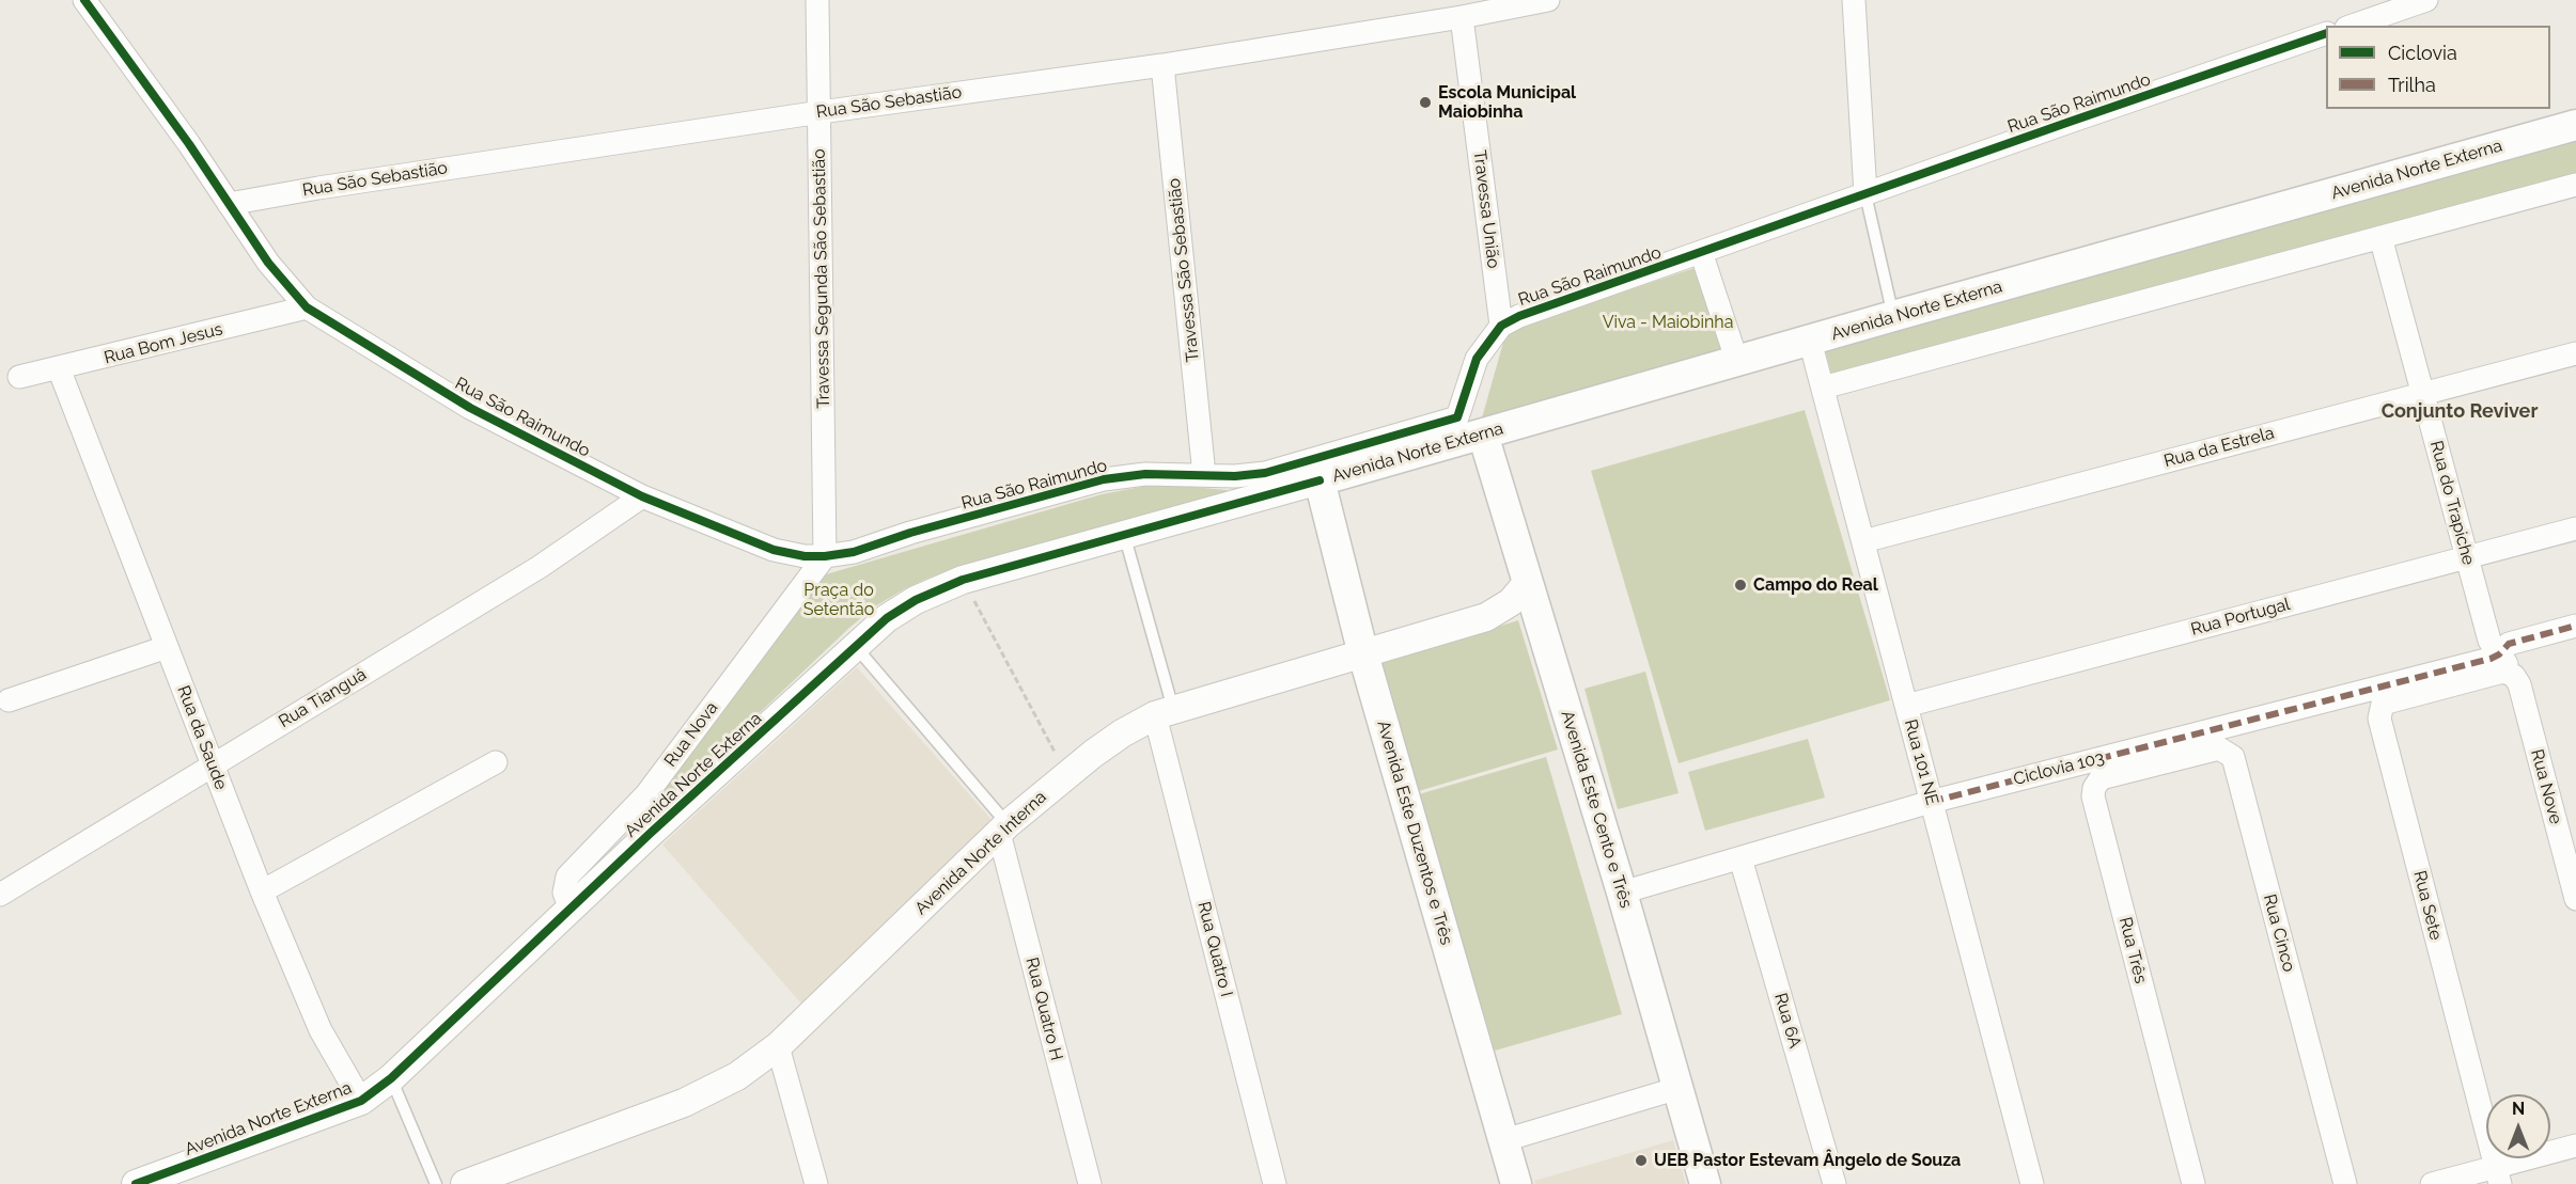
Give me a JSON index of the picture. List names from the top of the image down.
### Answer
{
  "streets": {
    "main road": ["Avenida Norte Externa", "Avenida Este Cento e Três", "Avenida Este Duzentos e Três"],
    "street": [
      "Rua São Sebastião",
      "Rua São Raimundo",
      "Travessa União",
      "Travessa São Sebastião",
      "Travessa Segunda São Sebastião",
      "Rua Bom Jesus",
      "Rua da Estrela",
      "Rua do Trapiche",
      "Rua Portugal",
      "Rua Tianguá",
      "Rua Nova",
      "Rua da Saude",
      "Rua 101 NE",
      "Ciclovia 103",
      "Rua Nove",
      "Avenida Norte Interna",
      "Rua Sete",
      "Rua Cinco",
      "Rua Quatro I",
      "Rua Três",
      "Rua Quatro H",
      "Rua 6A"
    ]
  },
  "crossings": [
    ["Rua São Sebastião", "Rua São Raimundo"],
    ["Rua São Sebastião", "Travessa União"],
    ["Rua São Sebastião", "Travessa São Sebastião"],
    ["Rua São Sebastião", "Travessa Segunda São Sebastião"],
    ["Rua São Raimundo", "Avenida Norte Externa"],
    ["Rua São Raimundo", "Travessa União"],
    ["Rua São Raimundo", "Travessa São Sebastião"],
    ["Rua São Raimundo", "Travessa Segunda São Sebastião"],
    ["Rua São Raimundo", "Rua Bom Jesus"],
    ["Rua São Raimundo", "Rua Tianguá"],
    ["Rua São Raimundo", "Rua Nova"],
    ["Rua São Raimundo", "Avenida Este Cento e Três"],
    ["Avenida Norte Externa", "Rua Nova"],
    ["Avenida Norte Externa", "Rua da Saude"],
    ["Avenida Norte Externa", "Rua 101 NE"],
    ["Avenida Norte Externa", "Avenida Este Cento e Três"],
    ["Avenida Norte Externa", "Avenida Este Duzentos e Três"],
    ["Travessa Segunda São Sebastião", "Rua Nova"],
    ["Rua Bom Jesus", "Rua da Saude"],
    ["Rua da Estrela", "Rua do Trapiche"],
    ["Rua da Estrela", "Rua 101 NE"],
    ["Rua do Trapiche", "Rua Portugal"],
    ["Rua do Trapiche", "Ciclovia 103"],
    ["Rua do Trapiche", "Rua Nove"],
    ["Rua Portugal", "Rua 101 NE"],
    ["Rua Tianguá", "Rua da Saude"],
    ["Rua 101 NE", "Ciclovia 103"],
    ["Ciclovia 103", "Rua Nove"],
    ["Ciclovia 103", "Avenida Este Cento e Três"],
    ["Ciclovia 103", "Rua Cinco"],
    ["Ciclovia 103", "Rua Três"],
    ["Ciclovia 103", "Rua 6A"],
    ["Rua Nove", "Rua Sete"],
    ["Avenida Este Cento e Três", "Avenida Norte Interna"],
    ["Avenida Este Duzentos e Três", "Avenida Norte Interna"],
    ["Avenida Norte Interna", "Rua Quatro I"],
    ["Avenida Norte Interna", "Rua Quatro H"],
    ["Rua Cinco", "Rua Três"]
  ],
  "districts": ["Conjunto Reviver"],
  "parks": ["Viva - Maiobinha", "Praça do Setentão"],
  "places": ["Escola Municipal Maiobinha", "Campo do Real", "UEB Pastor Estevam Ângelo de Souza"],
  "legend": ["Ciclovia", "Trilha"],
  "north": "top"
}
